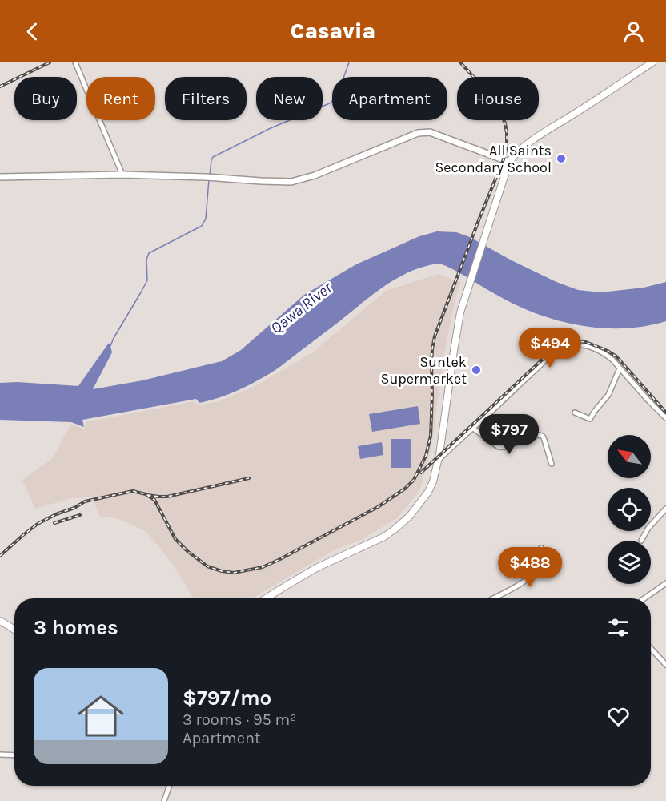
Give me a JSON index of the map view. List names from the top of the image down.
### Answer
{
  "water": ["Qawa River"],
  "places": ["All Saints Secondary School", "Suntek Supermarket"],
  "north": "top left",
  "page": {
    "header": "Casavia",
    "chip": [
      "Buy",
      "Rent",
      "Filters",
      "New",
      "Apartment",
      "House"
    ],
    "price": ["$494", "$797", "$488"],
    "heading": "3 homes",
    "list": [
      {
        "name": "$797/mo",
        "note": "3 rooms · 95 m² · Apartment"
      }
    ]
  }
}
